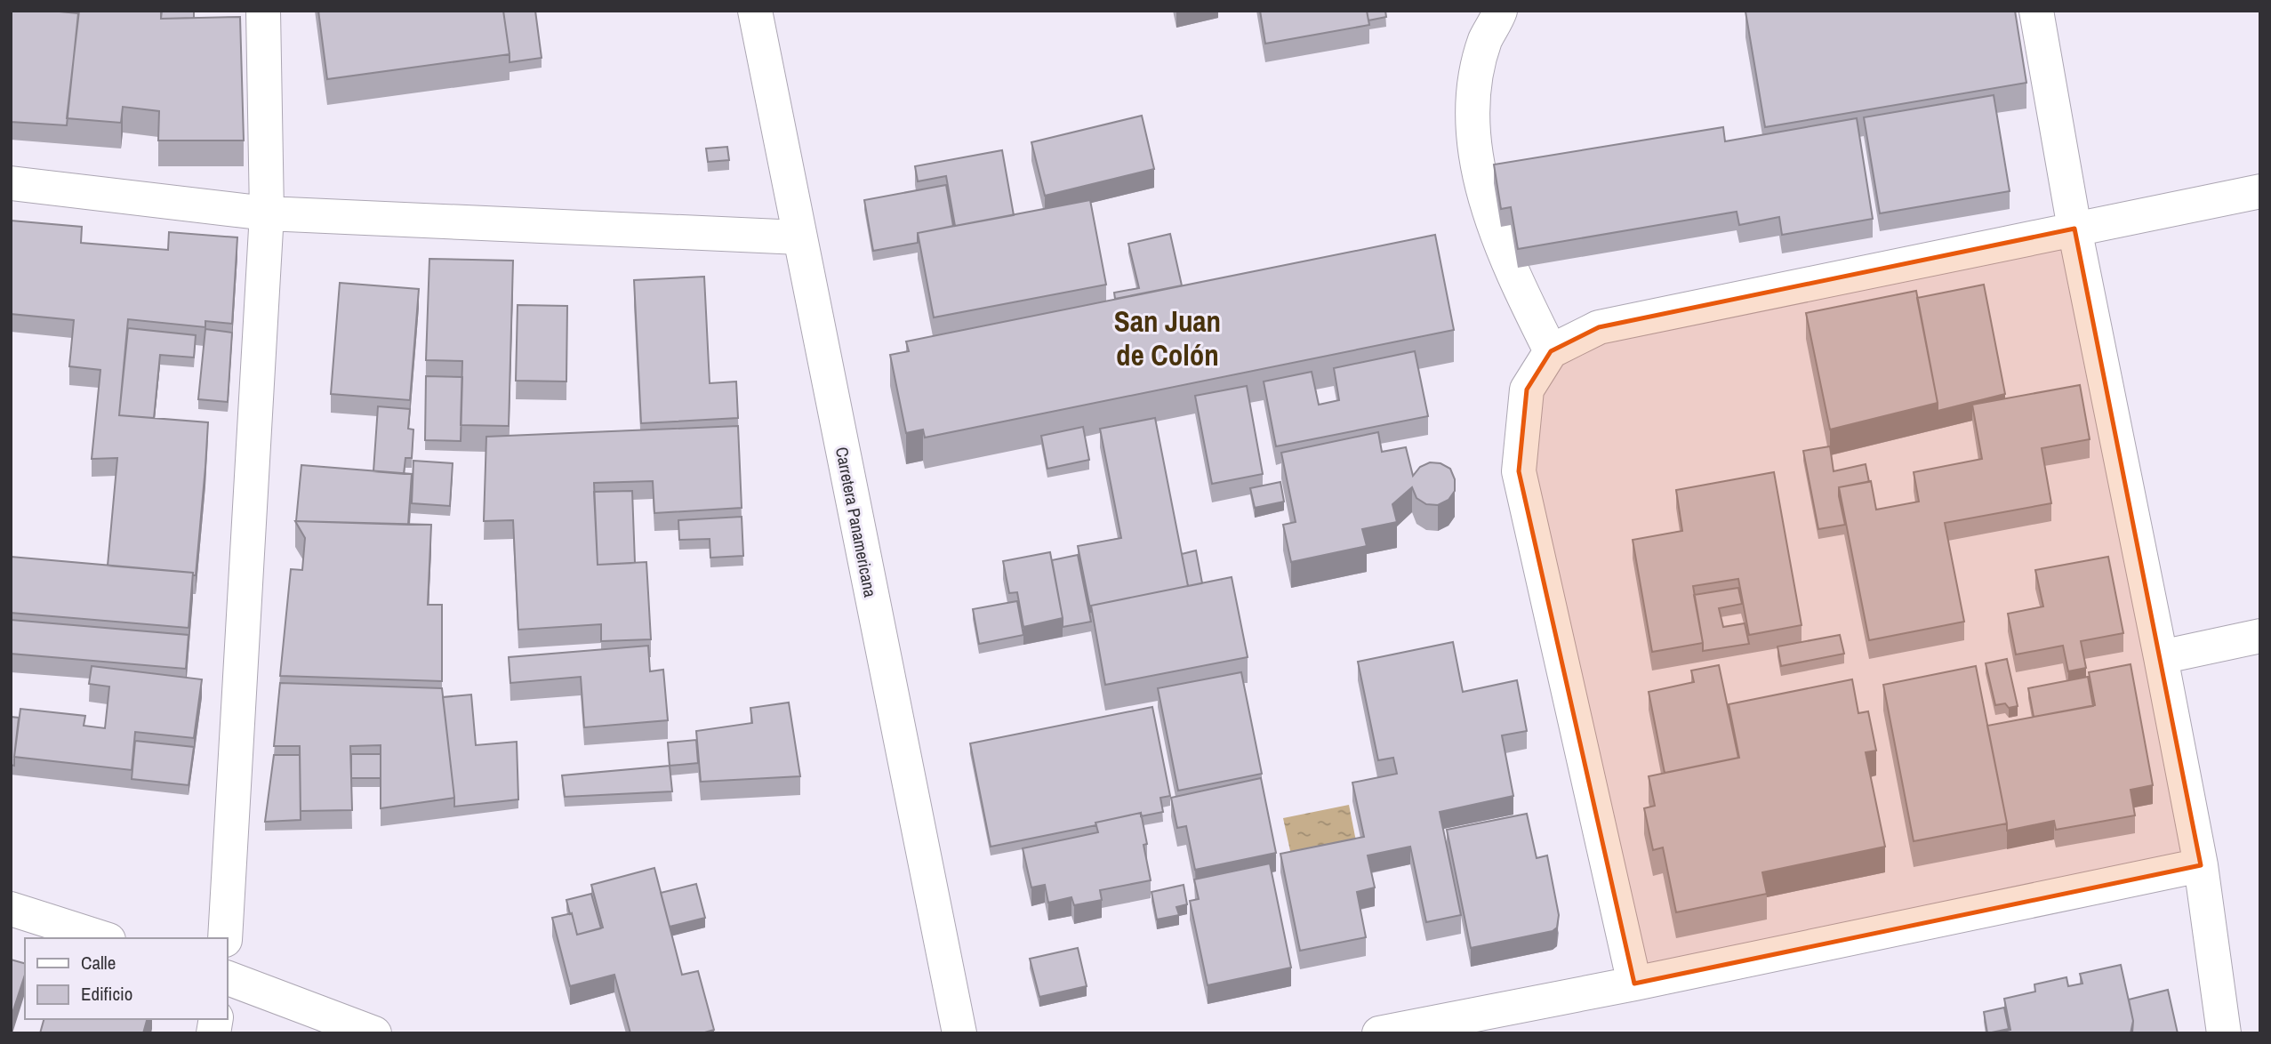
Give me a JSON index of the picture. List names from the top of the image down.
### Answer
{
  "streets": {
    "street": ["Carretera Panamericana"]
  },
  "districts": ["San Juan de Colón"],
  "legend": ["Calle", "Edificio"]
}
